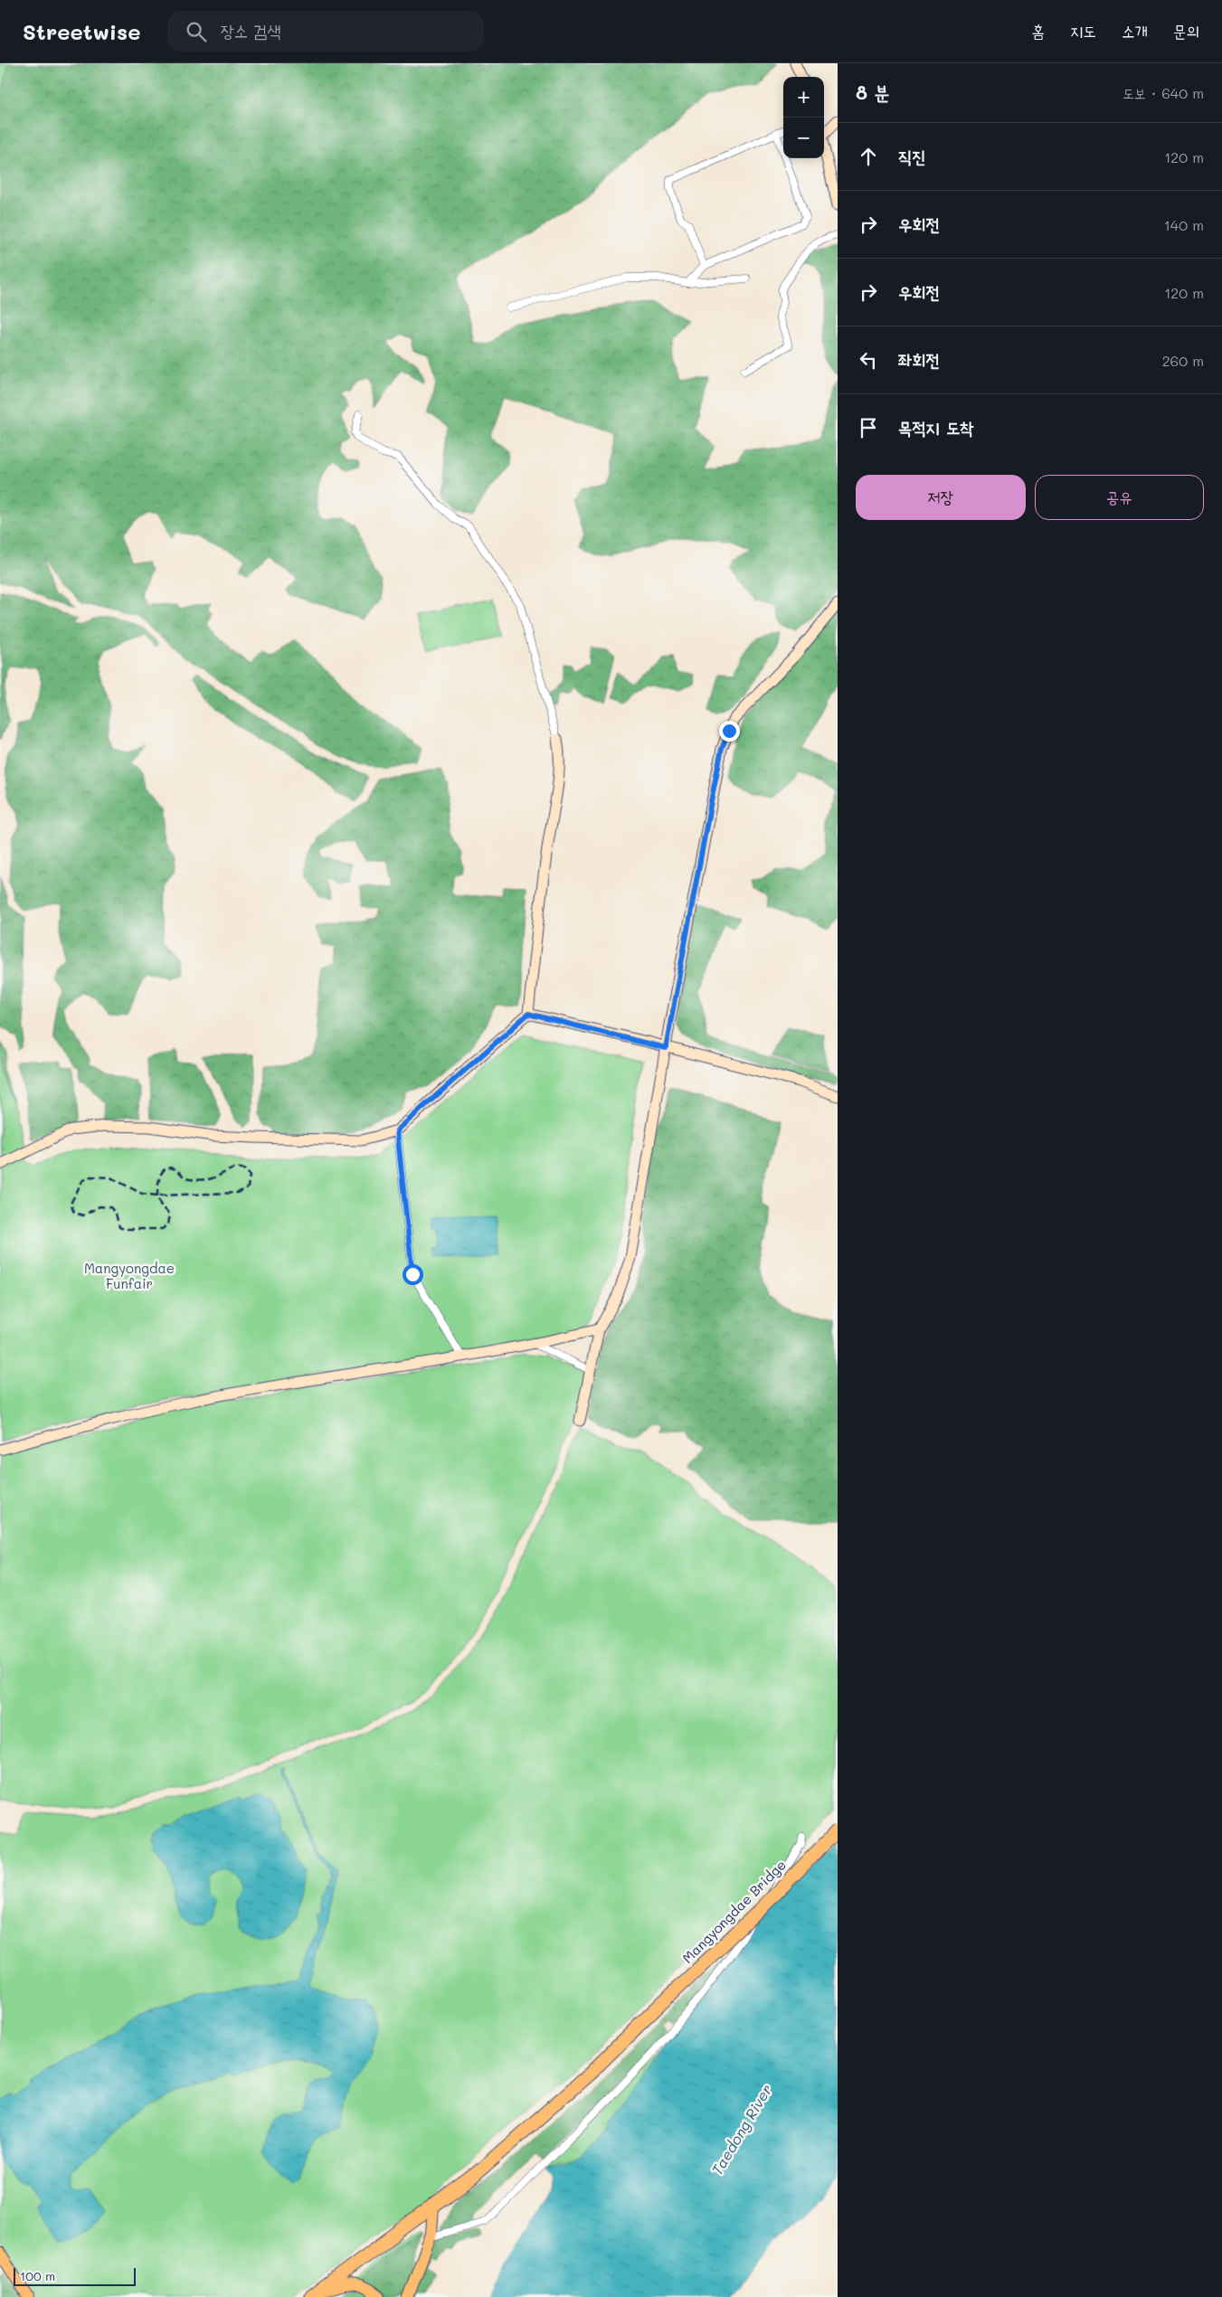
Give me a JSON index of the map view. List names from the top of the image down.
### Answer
{
  "streets": {
    "highway": ["Mangyongdae Bridge"]
  },
  "water": ["Taedong River"],
  "parks": ["Mangyongdae Funfair"],
  "scale_bar": "100 m",
  "page": {
    "header": "Streetwise",
    "search": "장소 검색",
    "nav": [
      "홈",
      "지도",
      "소개",
      "문의"
    ],
    "heading": ["8 분", "도보 · 640 m"],
    "map_buttons": ["+", "−"],
    "list": [
      ["직진", "120 m"],
      ["우회전", "140 m"],
      ["우회전", "120 m"],
      ["좌회전", "260 m"],
      "목적지 도착"
    ],
    "buttons": ["저장", "공유"],
    "scale": "100 m"
  }
}
